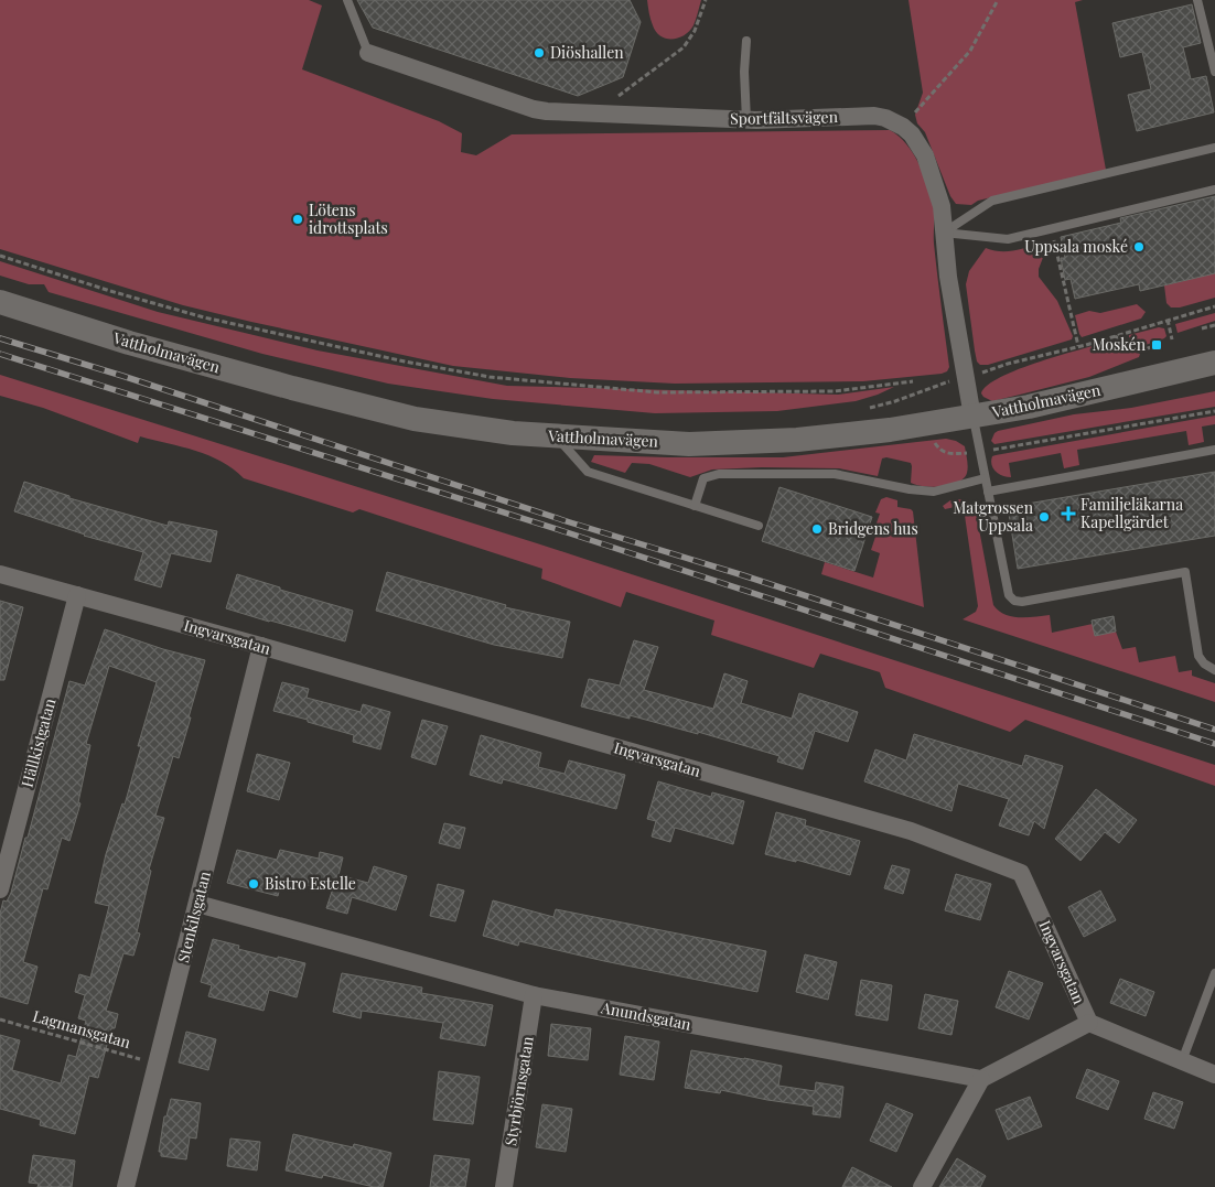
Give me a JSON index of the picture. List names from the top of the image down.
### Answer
{
  "streets": {
    "main road": ["Vattholmavägen"],
    "street": [
      "Sportfältsvägen",
      "Ingvarsgatan",
      "Hällkistgatan",
      "Stenkilsgatan",
      "Anundsgatan",
      "Styrbjörnsgatan"
    ],
    "path": ["Lagmansgatan"]
  },
  "crossings": [
    ["Sportfältsvägen", "Vattholmavägen"],
    ["Ingvarsgatan", "Hällkistgatan"],
    ["Ingvarsgatan", "Stenkilsgatan"],
    ["Stenkilsgatan", "Anundsgatan"],
    ["Stenkilsgatan", "Lagmansgatan"],
    ["Anundsgatan", "Styrbjörnsgatan"]
  ],
  "places": {
    "other": [
      "Diöshallen",
      "Lötens idrottsplats",
      "Uppsala moské",
      "Matgrossen Uppsala",
      "Bridgens hus",
      "Bistro Estelle"
    ],
    "transit": ["Moskén"],
    "health": ["Familjeläkarna Kapellgärdet"]
  }
}
